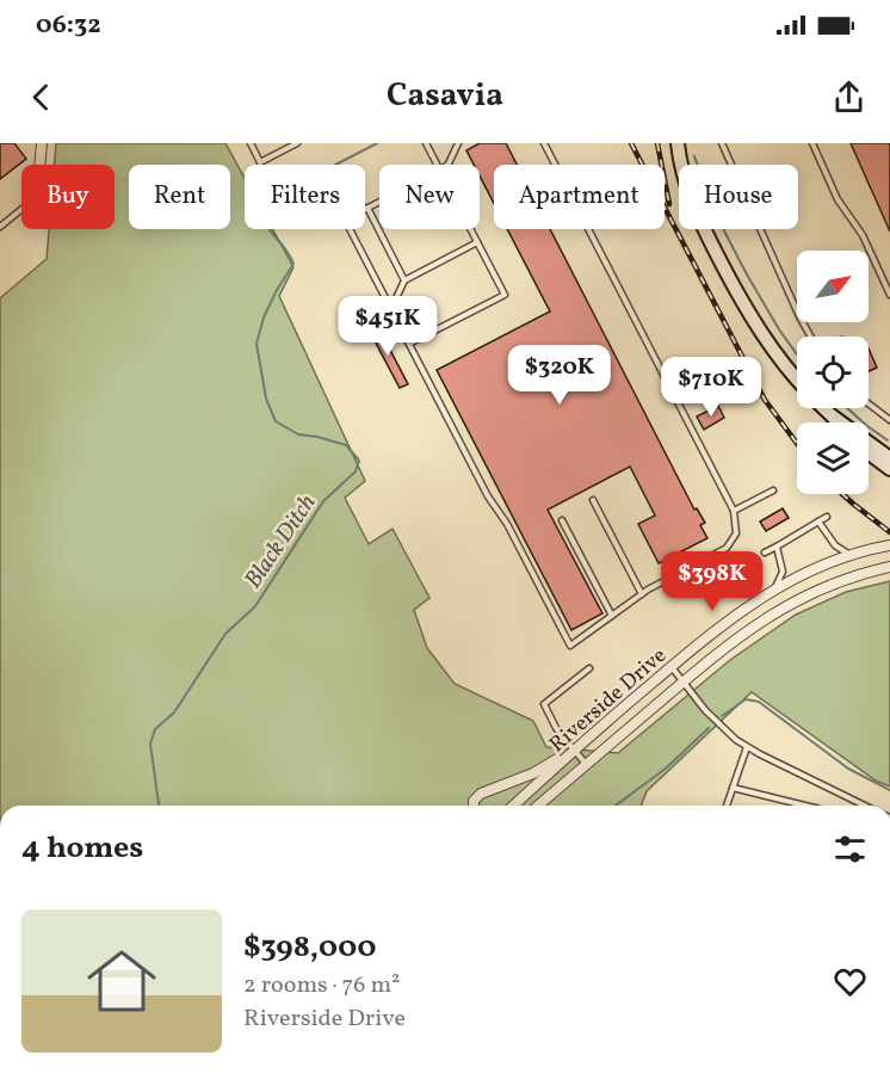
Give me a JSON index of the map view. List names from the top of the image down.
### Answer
{
  "streets": {
    "street": ["Riverside Drive"]
  },
  "water": ["Black Ditch"],
  "north": "top right",
  "page": {
    "status": "06:32",
    "header": "Casavia",
    "chip": [
      "Buy",
      "Rent",
      "Filters",
      "New",
      "Apartment",
      "House"
    ],
    "price": [
      "$451K",
      "$320K",
      "$710K",
      "$398K"
    ],
    "heading": "4 homes",
    "list": [
      {
        "name": "$398,000",
        "note": "2 rooms · 76 m² · Riverside Drive"
      }
    ]
  }
}
